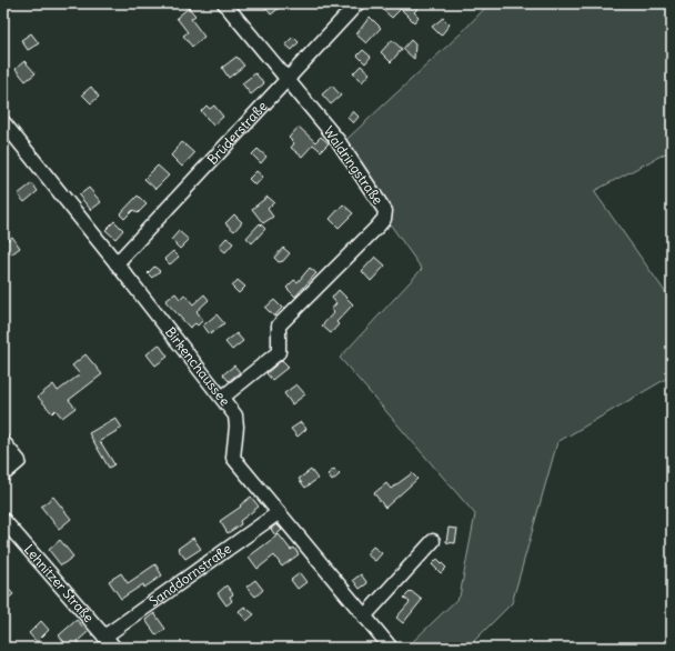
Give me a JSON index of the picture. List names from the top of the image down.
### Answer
{
  "streets": {
    "street": [
      "Brüderstraße",
      "Waldringstraße",
      "Birkenchaussee",
      "Sanddornstraße",
      "Lehnitzer Straße"
    ]
  },
  "crossings": [
    ["Brüderstraße", "Waldringstraße"],
    ["Brüderstraße", "Birkenchaussee"],
    ["Waldringstraße", "Birkenchaussee"],
    ["Birkenchaussee", "Sanddornstraße"],
    ["Sanddornstraße", "Lehnitzer Straße"]
  ]
}
